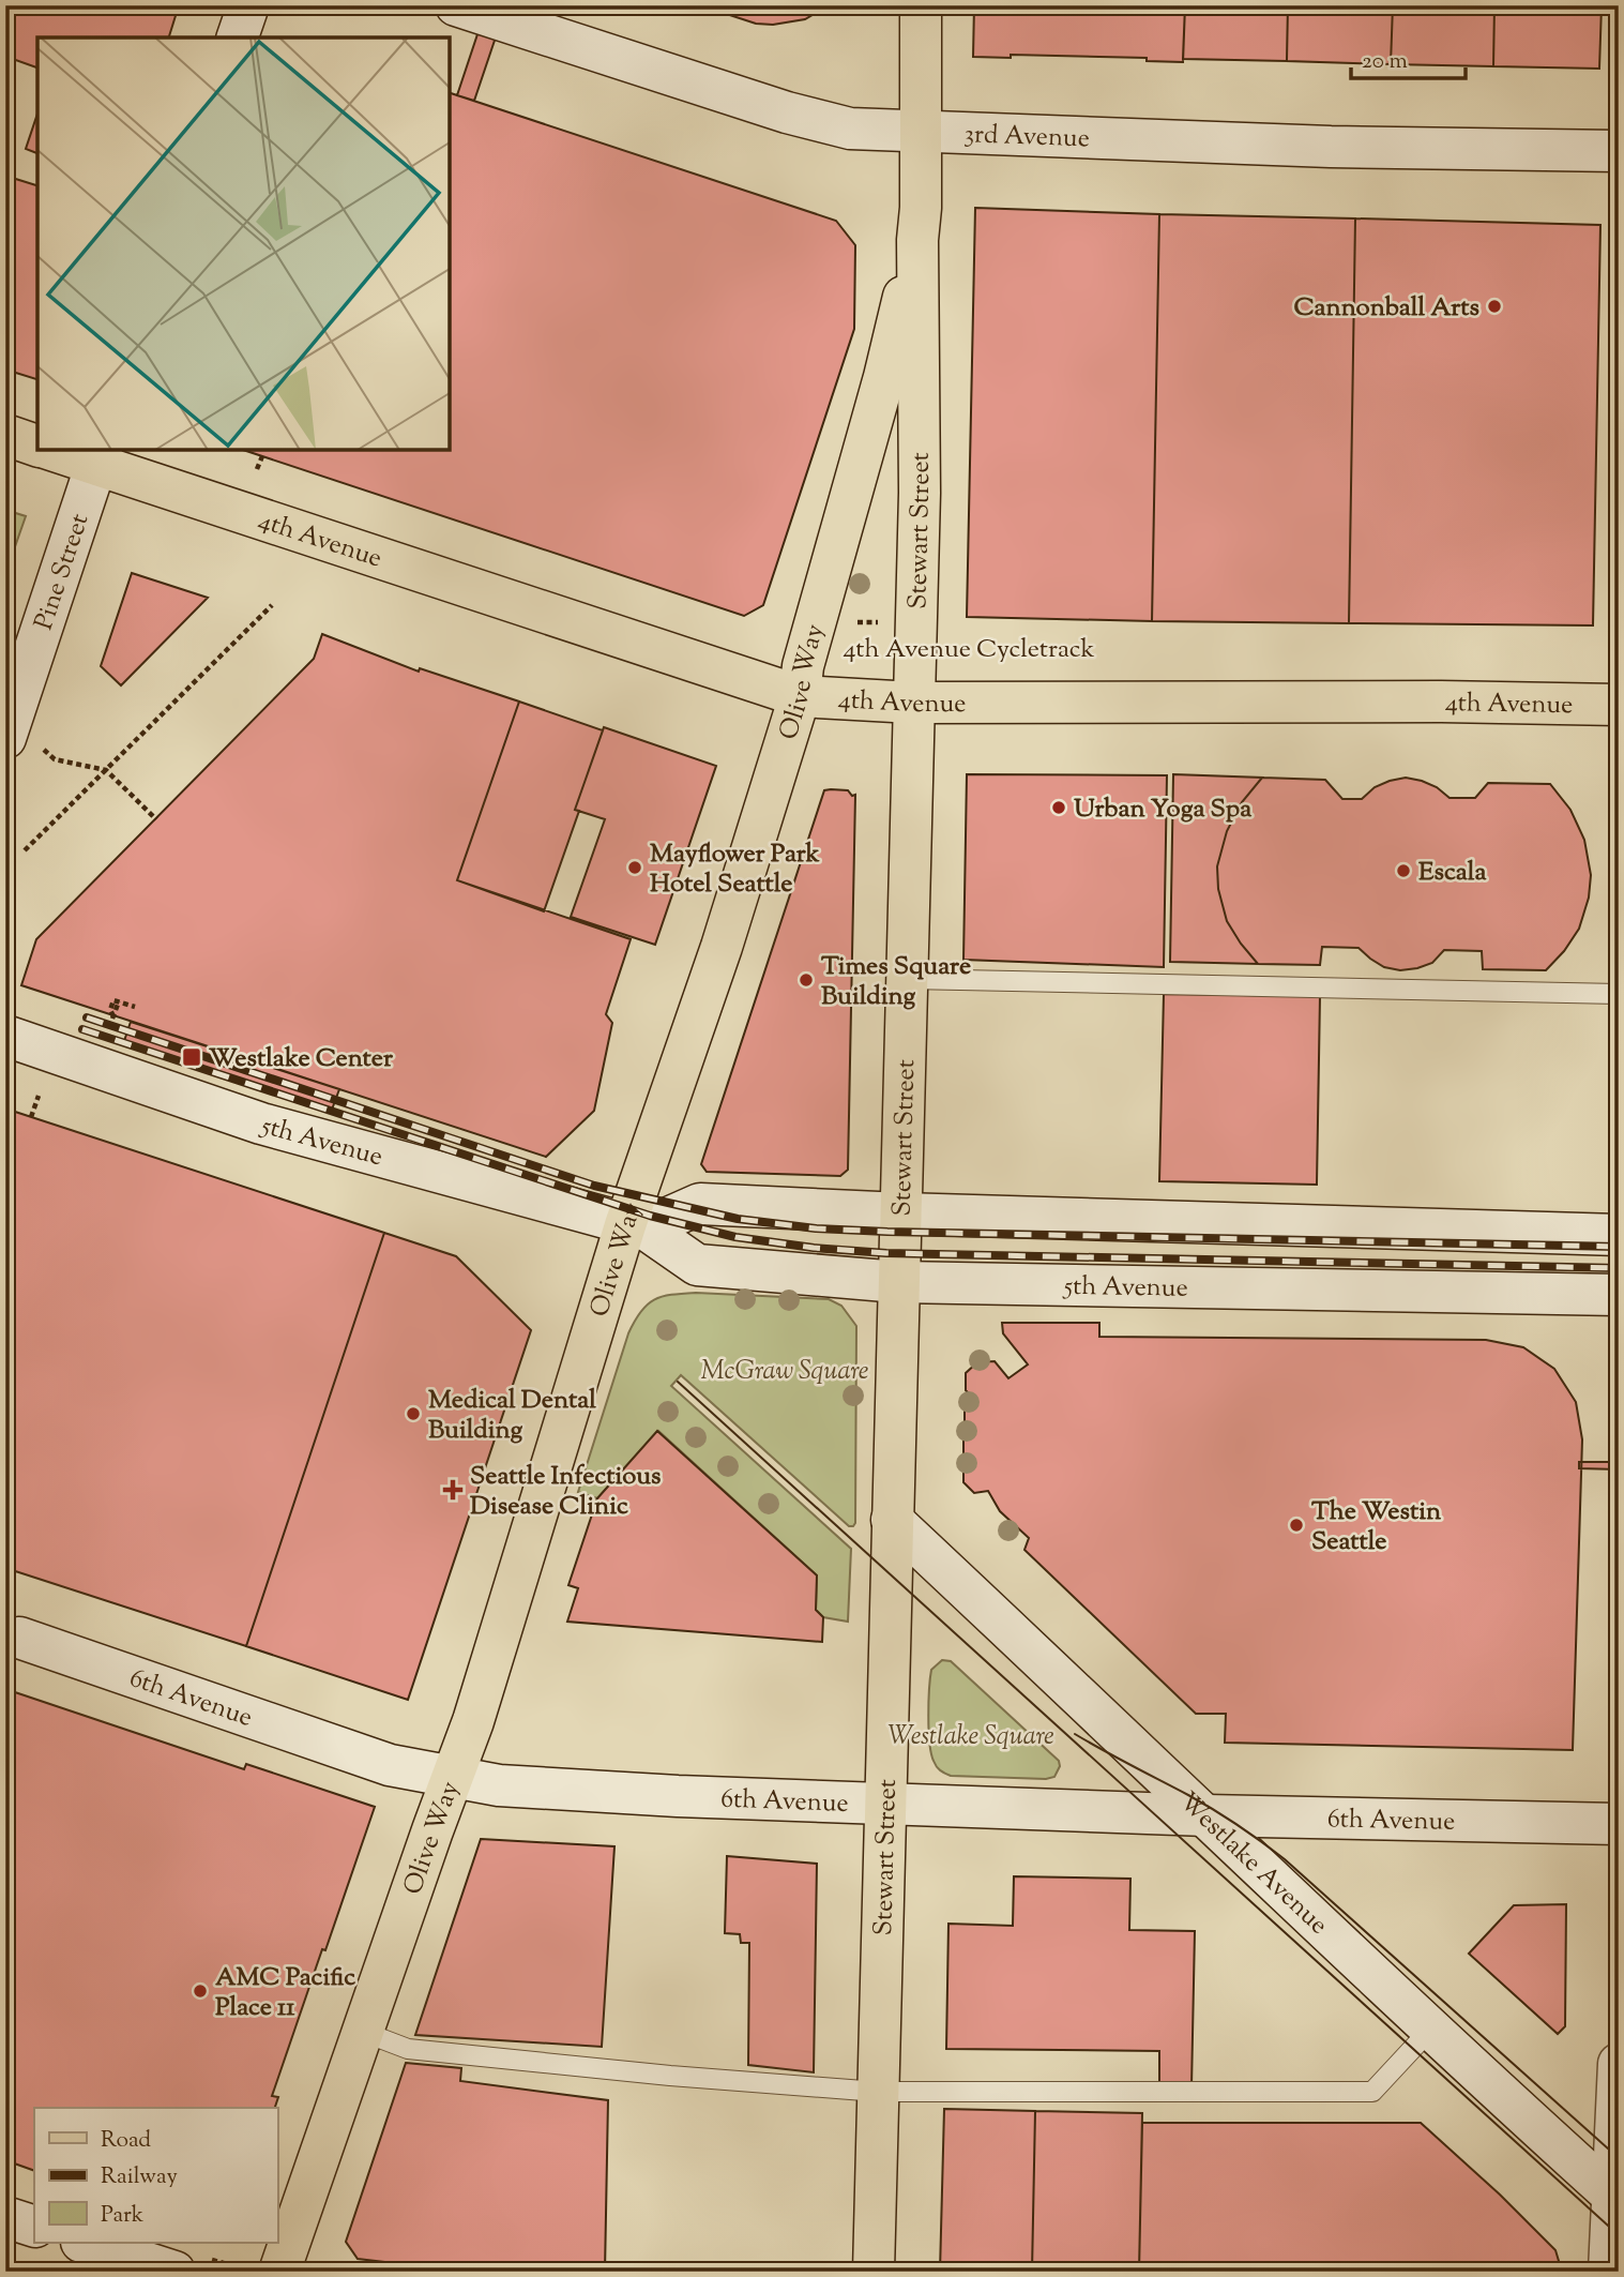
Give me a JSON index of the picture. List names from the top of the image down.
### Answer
{
  "streets": {
    "main road": [
      "3rd Avenue",
      "Stewart Street",
      "4th Avenue",
      "Pine Street",
      "Olive Way",
      "5th Avenue",
      "6th Avenue",
      "Westlake Avenue"
    ]
  },
  "crossings": [
    ["3rd Avenue", "Stewart Street"],
    ["Stewart Street", "4th Avenue"],
    ["Stewart Street", "Olive Way"],
    ["Stewart Street", "5th Avenue"],
    ["Stewart Street", "6th Avenue"],
    ["Stewart Street", "Westlake Avenue"],
    ["4th Avenue", "Pine Street"],
    ["4th Avenue", "Olive Way"],
    ["Olive Way", "5th Avenue"],
    ["Olive Way", "6th Avenue"],
    ["6th Avenue", "Westlake Avenue"]
  ],
  "parks": ["McGraw Square", "Westlake Square"],
  "places": {
    "other": [
      "Cannonball Arts",
      "Urban Yoga Spa",
      "Mayflower Park Hotel Seattle",
      "Escala",
      "Times Square Building",
      "Medical Dental Building",
      "The Westin Seattle",
      "AMC Pacific Place 11"
    ],
    "transit": ["Westlake Center"],
    "health": ["Seattle Infectious Disease Clinic"]
  },
  "legend": ["Road", "Railway", "Park"],
  "scale_bar": "20 m"
}
